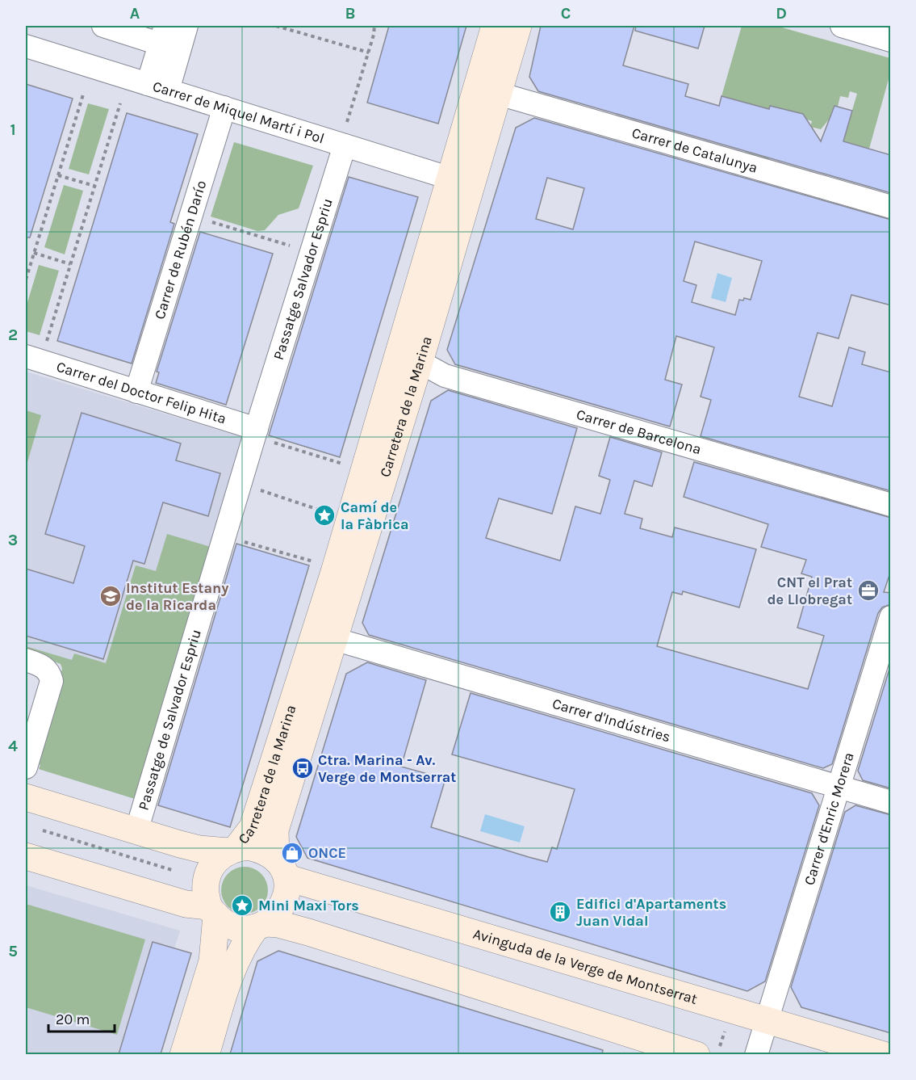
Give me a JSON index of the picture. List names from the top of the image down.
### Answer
{
  "streets": {
    "street": [
      "Carrer de Miquel Martí i Pol",
      "Carrer de Catalunya",
      "Carrer de Rubén Darío",
      "Passatge Salvador Espriu",
      "Carrer del Doctor Felip Hita",
      "Carretera de la Marina",
      "Carrer de Barcelona",
      "Passatge de Salvador Espriu",
      "Carrer d'Indústries",
      "Carrer d'Enric Morera",
      "Avinguda de la Verge de Montserrat"
    ]
  },
  "crossings": [
    ["Carrer de Miquel Martí i Pol", "Carrer de Rubén Darío"],
    ["Carrer de Miquel Martí i Pol", "Passatge Salvador Espriu"],
    ["Carrer de Miquel Martí i Pol", "Carretera de la Marina"],
    ["Carrer de Catalunya", "Carretera de la Marina"],
    ["Carrer de Rubén Darío", "Carrer del Doctor Felip Hita"],
    ["Passatge Salvador Espriu", "Carrer del Doctor Felip Hita"],
    ["Passatge Salvador Espriu", "Passatge de Salvador Espriu"],
    ["Carrer del Doctor Felip Hita", "Passatge de Salvador Espriu"],
    ["Carretera de la Marina", "Carrer de Barcelona"],
    ["Carretera de la Marina", "Carrer d'Indústries"],
    ["Carretera de la Marina", "Avinguda de la Verge de Montserrat"],
    ["Carrer d'Indústries", "Carrer d'Enric Morera"],
    ["Carrer d'Enric Morera", "Avinguda de la Verge de Montserrat"]
  ],
  "places": {
    "place": ["Camí de la Fàbrica", "Mini Maxi Tors"],
    "office": ["CNT el Prat de Llobregat"],
    "school or university": ["Institut Estany de la Ricarda"],
    "bus stop": ["Ctra. Marina - Av. Verge de Montserrat"],
    "shop": ["ONCE"],
    "building": ["Edifici d'Apartaments Juan Vidal"]
  },
  "scale_bar": "20 m",
  "grid": {
    "columns": [
      "A",
      "B",
      "C",
      "D"
    ],
    "rows": [
      "1",
      "2",
      "3",
      "4",
      "5"
    ]
  }
}
